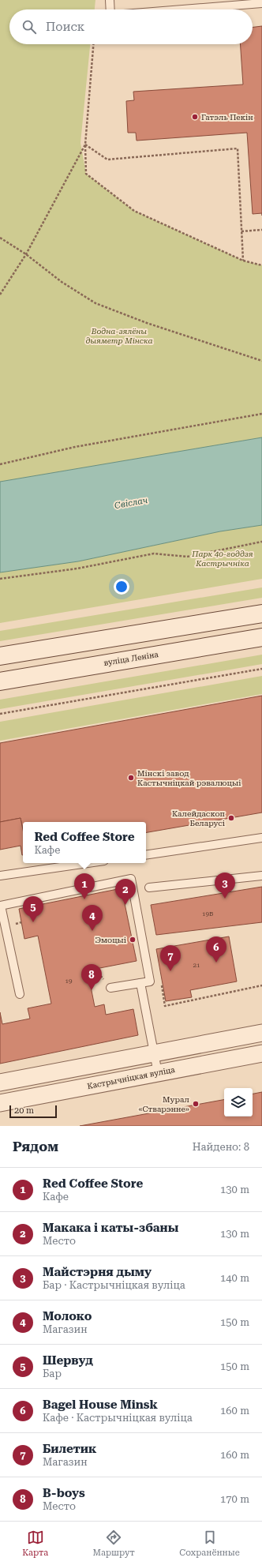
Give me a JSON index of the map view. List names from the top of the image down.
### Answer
{
  "streets": {
    "main road": ["вуліца Леніна"],
    "street": ["Кастрычніцкая вуліца"]
  },
  "water": ["Свіслач"],
  "parks": ["Водна-зялёны дыяметр Мінска", "Парк 40-годдзя Кастрычніка"],
  "places": [
    "Гатэль Пекін",
    "Мінскі завод Кастычніцкай рэвалюцыі",
    "Калейдаскоп Беларусі",
    "Эмоцыі",
    "Мурал «Стварэнне»"
  ],
  "house_numbers": ["19Б", "21", "19"],
  "scale_bar": "20 m",
  "page": {
    "search": "Поиск",
    "popup": ["Red Coffee Store", "Кафе"],
    "pins": [
      "3",
      "1",
      "2",
      "5",
      "4",
      "6",
      "7",
      "8"
    ],
    "scale": "20 m",
    "heading": ["Рядом", "Найдено: 8"],
    "list": [
      {
        "mark": "1",
        "name": "Red Coffee Store",
        "note": "Кафе",
        "value": "130 m"
      },
      {
        "mark": "2",
        "name": "Макака і каты-збаны",
        "note": "Место",
        "value": "130 m"
      },
      {
        "mark": "3",
        "name": "Майстэрня дыму",
        "note": "Бар · Кастрычніцкая вуліца",
        "value": "140 m"
      },
      {
        "mark": "4",
        "name": "Молоко",
        "note": "Магазин",
        "value": "150 m"
      },
      {
        "mark": "5",
        "name": "Шервуд",
        "note": "Бар",
        "value": "150 m"
      },
      {
        "mark": "6",
        "name": "Bagel House Minsk",
        "note": "Кафе · Кастрычніцкая вуліца",
        "value": "160 m"
      },
      {
        "mark": "7",
        "name": "Билетик",
        "note": "Магазин",
        "value": "160 m"
      },
      {
        "mark": "8",
        "name": "B-boys",
        "note": "Место",
        "value": "170 m"
      }
    ],
    "nav": ["Карта", "Маршрут", "Сохранённые"]
  }
}
